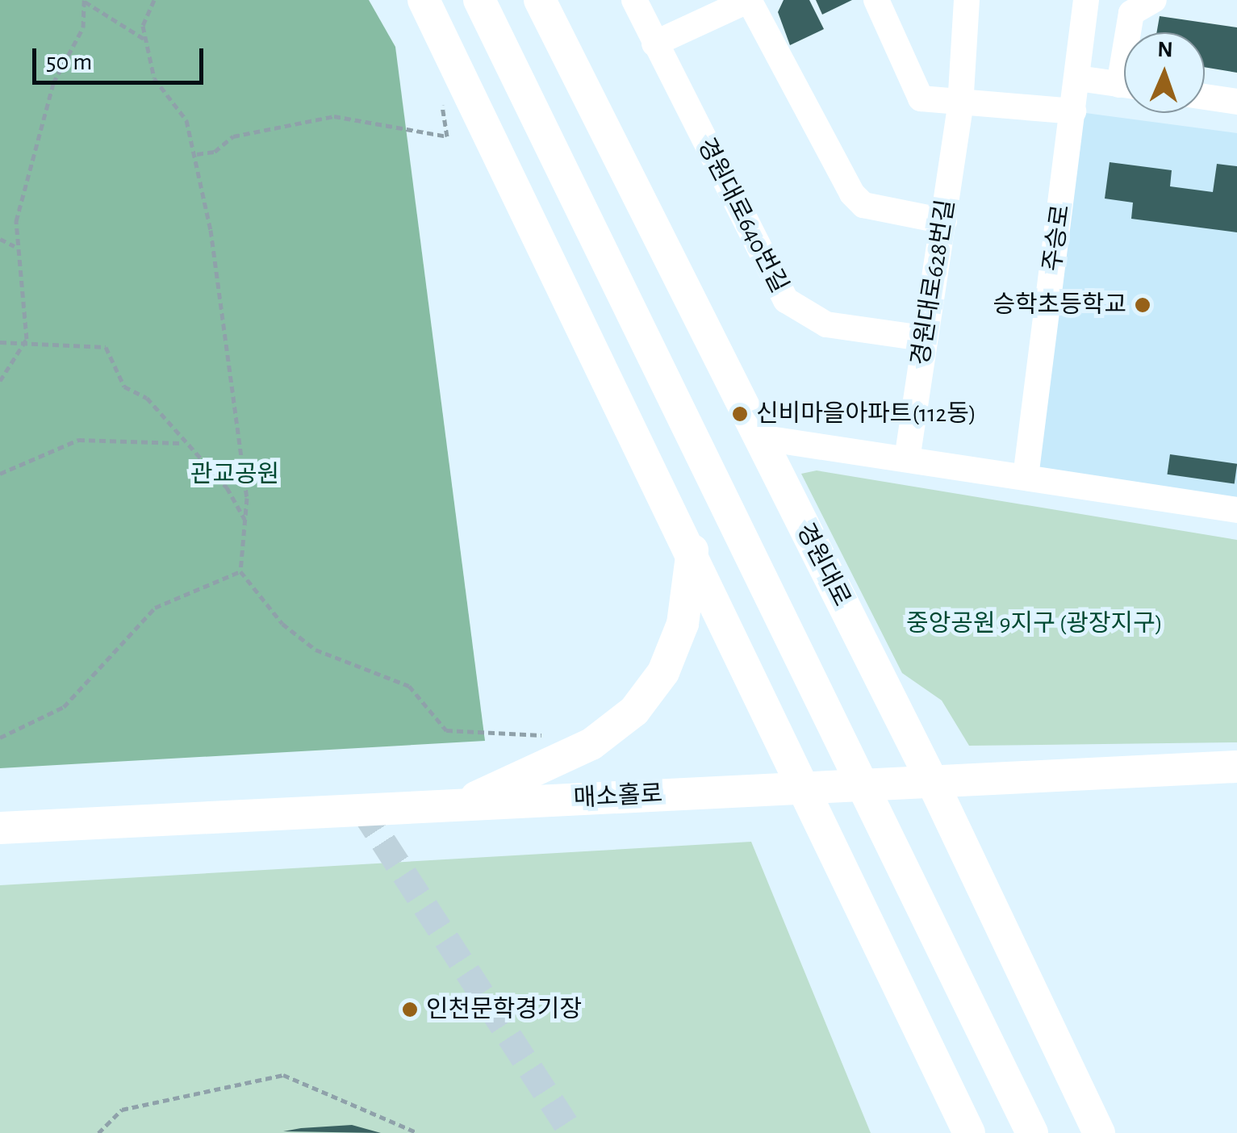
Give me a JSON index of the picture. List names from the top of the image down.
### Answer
{
  "streets": {
    "main road": ["경원대로", "매소홀로"],
    "street": ["경원대로640번길", "주승로", "경원대로628번길"]
  },
  "crossings": [
    ["경원대로640번길", "경원대로628번길"],
    ["경원대로", "매소홀로"]
  ],
  "parks": ["관교공원", "중앙공원 9지구 (광장지구)"],
  "places": ["승학초등학교", "신비마을아파트(112동)", "인천문학경기장"],
  "scale_bar": "50 m",
  "north": "top"
}
